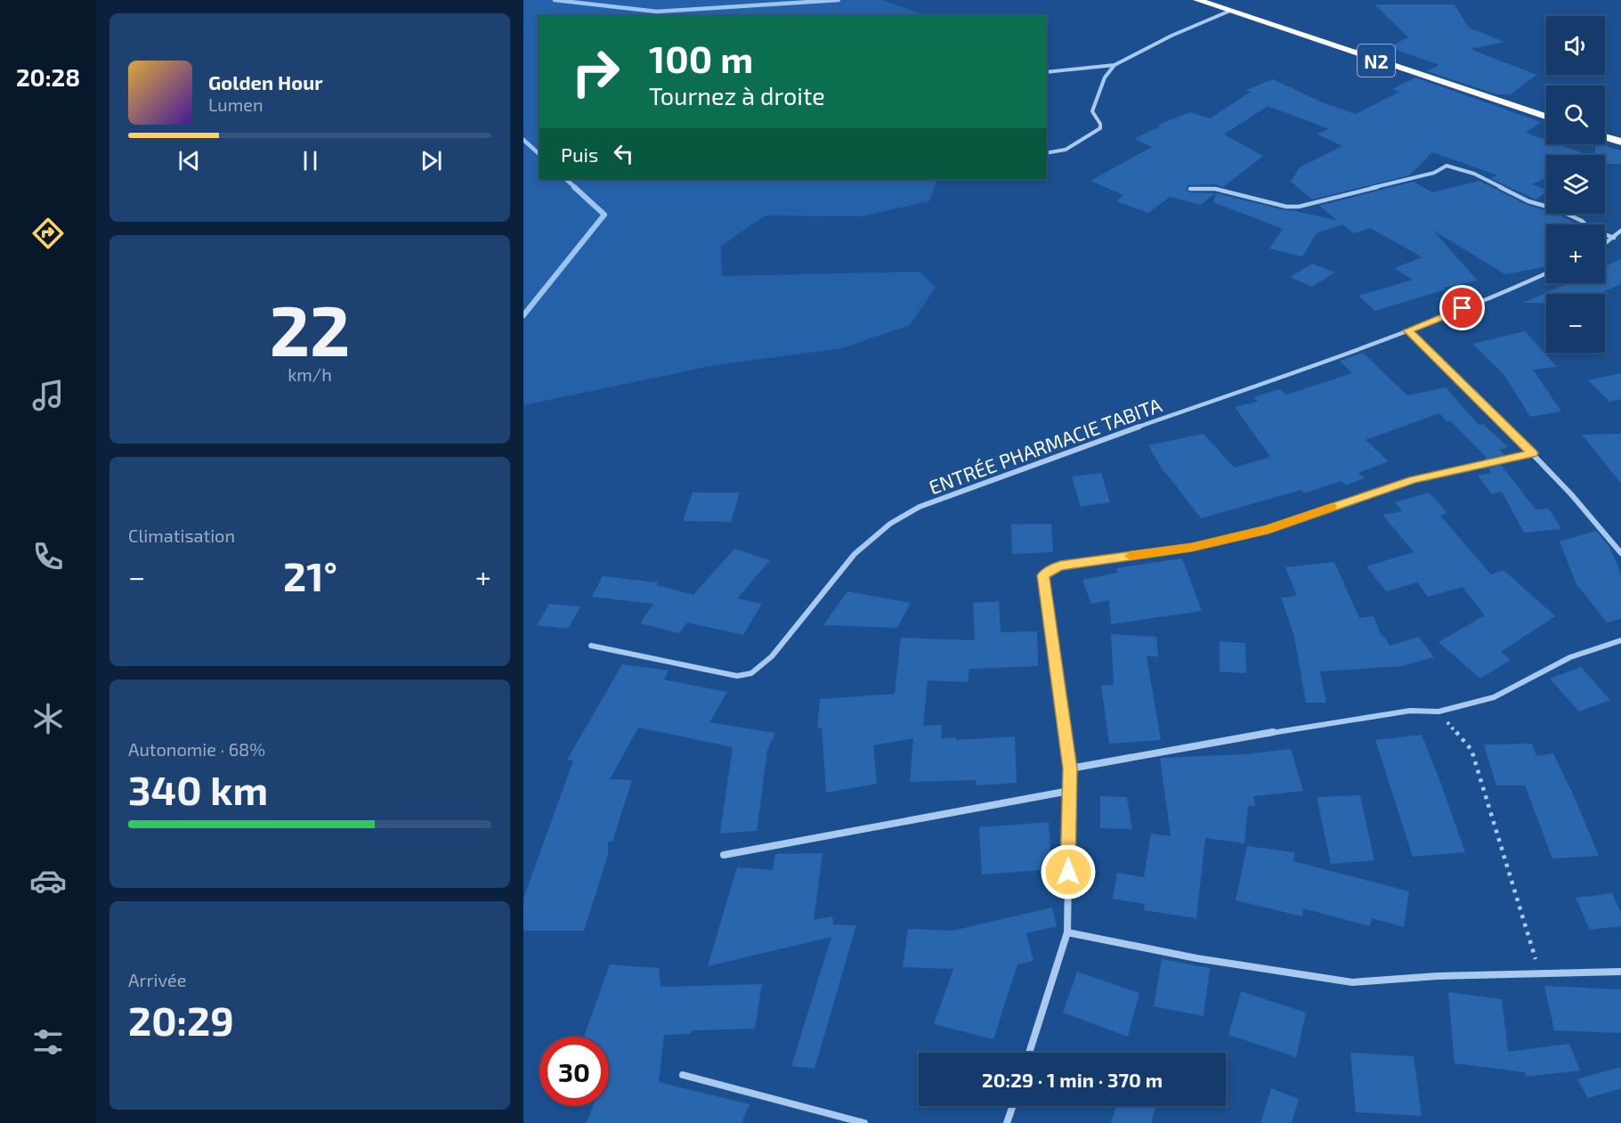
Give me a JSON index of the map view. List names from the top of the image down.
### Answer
{
  "streets": {
    "highway": ["N2"],
    "street": ["ENTRÉE PHARMACIE TABITA"]
  },
  "page": {
    "tabs": "20:28",
    "map_buttons": ["+", "−"],
    "turn": ["100 m", "Tournez à droite"],
    "song": ["Golden Hour", "Lumen"],
    "then": "Puis",
    "tile": [
      ["22", "km/h"],
      "Climatisation",
      ["Autonomie · 68%", "340 km"],
      ["Arrivée", "20:29"]
    ],
    "heat": ["−", "21°", "+"],
    "limit": "30",
    "trip": "20:29 · 1 min · 370 m"
  }
}
